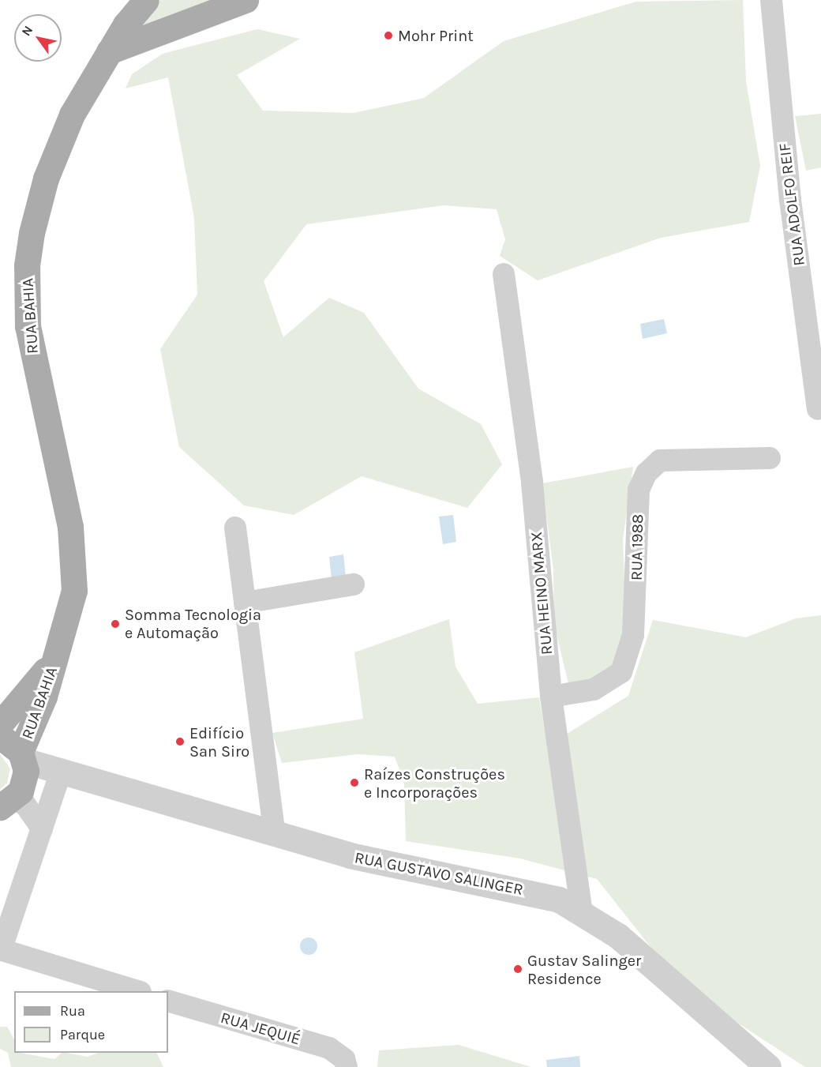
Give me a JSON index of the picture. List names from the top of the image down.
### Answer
{
  "streets": {
    "main road": ["RUA BAHIA"],
    "street": [
      "RUA ADOLFO REIF",
      "RUA 1988",
      "RUA HEINO MARX",
      "RUA GUSTAVO SALINGER",
      "RUA JEQUIÉ"
    ]
  },
  "crossings": [
    ["RUA BAHIA", "RUA GUSTAVO SALINGER"],
    ["RUA 1988", "RUA HEINO MARX"],
    ["RUA HEINO MARX", "RUA GUSTAVO SALINGER"]
  ],
  "places": [
    "Mohr Print",
    "Somma Tecnologia e Automação",
    "Edifício San Siro",
    "Raízes Construções e Incorporações",
    "Gustav Salinger Residence"
  ],
  "legend": ["Rua", "Parque"],
  "north": "top left"
}
